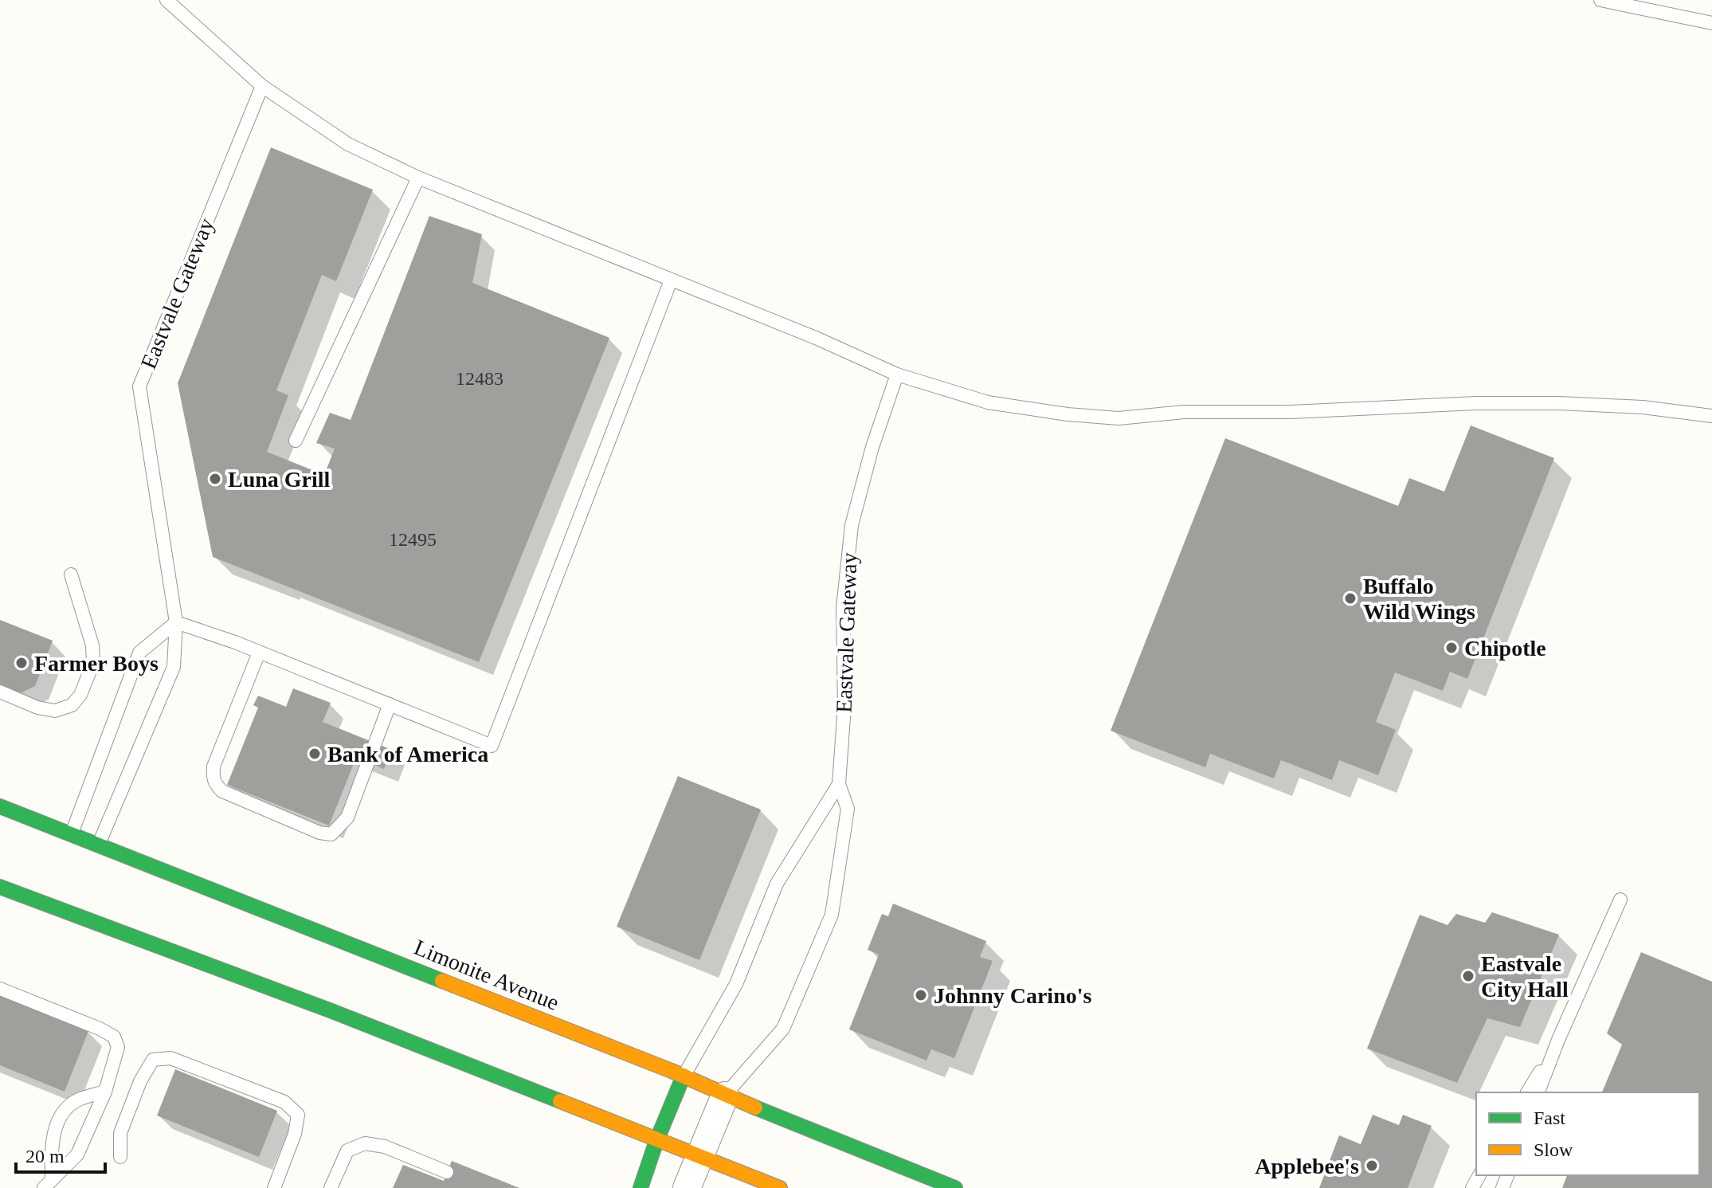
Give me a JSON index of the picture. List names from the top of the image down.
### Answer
{
  "streets": {
    "main road": ["Limonite Avenue"],
    "lane": ["Eastvale Gateway"]
  },
  "crossings": [
    ["Eastvale Gateway", "Limonite Avenue"]
  ],
  "places": [
    "Luna Grill",
    "Buffalo Wild Wings",
    "Chipotle",
    "Farmer Boys",
    "Bank of America",
    "Eastvale City Hall",
    "Johnny Carino's",
    "Applebee's"
  ],
  "house_numbers": ["12483", "12495"],
  "legend": ["Fast", "Slow"],
  "scale_bar": "20 m"
}
